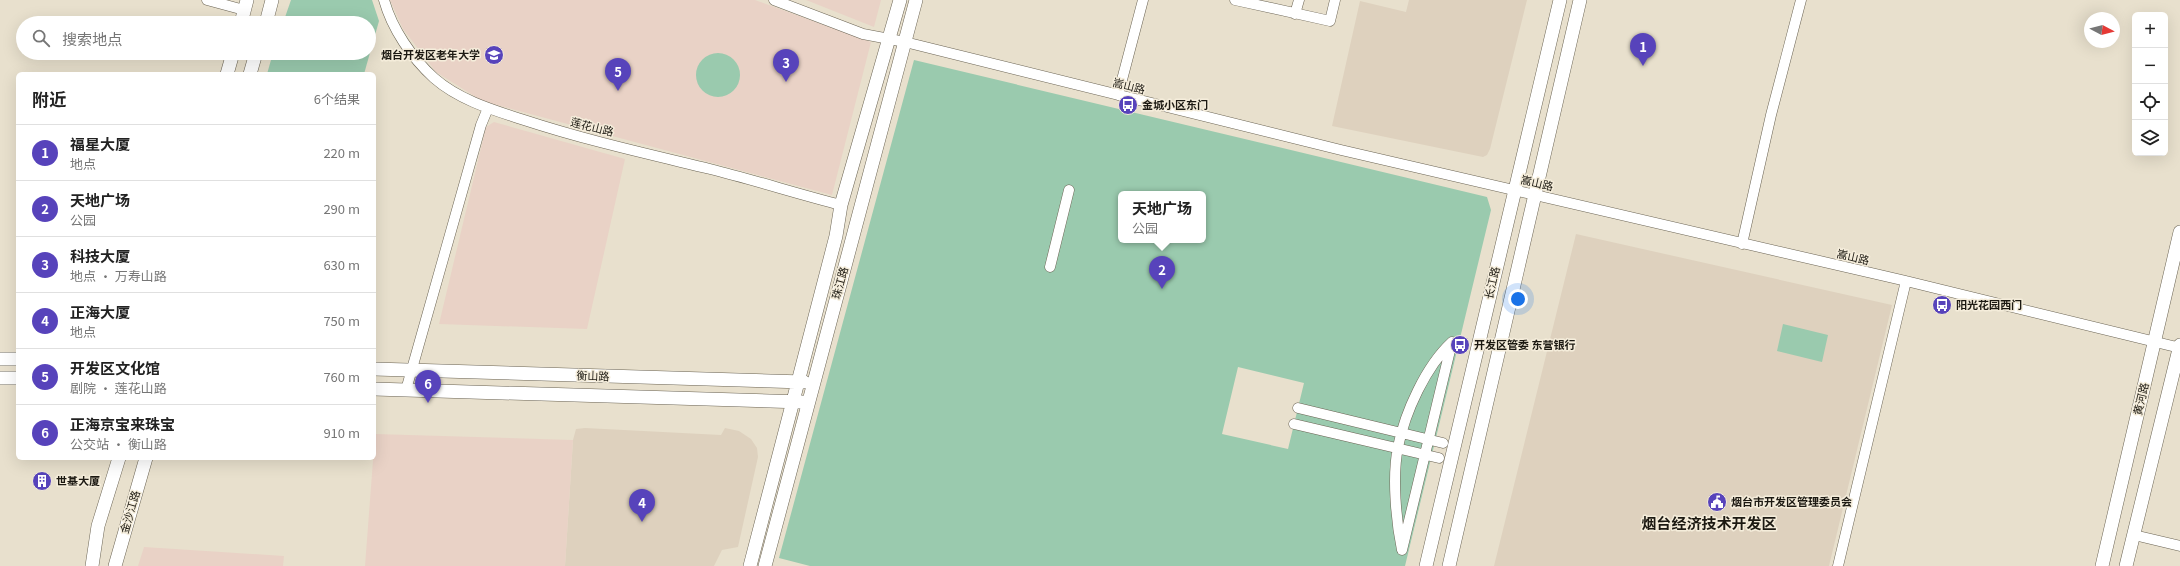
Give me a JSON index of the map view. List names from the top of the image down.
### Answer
{
  "streets": {
    "main road": [
      "珠江路",
      "长江路",
      "衡山路",
      "黄河路",
      "金沙江路"
    ],
    "street": ["嵩山路", "莲花山路"]
  },
  "crossings": [
    ["嵩山路", "珠江路"],
    ["嵩山路", "长江路"],
    ["嵩山路", "黄河路"],
    ["珠江路", "衡山路"]
  ],
  "districts": ["烟台经济技术开发区"],
  "places": {
    "school or university": ["烟台开发区老年大学"],
    "bus stop": ["金城小区东门", "阳光花园西门", "开发区管委 东营银行"],
    "building": ["世基大厦"],
    "public building": ["烟台市开发区管理委员会"]
  },
  "north": "right",
  "page": {
    "map_buttons": ["+", "−"],
    "search": "搜索地点",
    "pins": [
      "1",
      "3",
      "5",
      "2",
      "6",
      "4"
    ],
    "heading": ["附近", "6个结果"],
    "list": [
      {
        "mark": "1",
        "name": "福星大厦",
        "note": "地点",
        "value": "220 m"
      },
      {
        "mark": "2",
        "name": "天地广场",
        "note": "公园",
        "value": "290 m"
      },
      {
        "mark": "3",
        "name": "科技大厦",
        "note": "地点 · 万寿山路",
        "value": "630 m"
      },
      {
        "mark": "4",
        "name": "正海大厦",
        "note": "地点",
        "value": "750 m"
      },
      {
        "mark": "5",
        "name": "开发区文化馆",
        "note": "剧院 · 莲花山路",
        "value": "760 m"
      },
      {
        "mark": "6",
        "name": "正海京宝来珠宝",
        "note": "公交站 · 衡山路",
        "value": "910 m"
      }
    ],
    "popup": ["天地广场", "公园"]
  }
}
